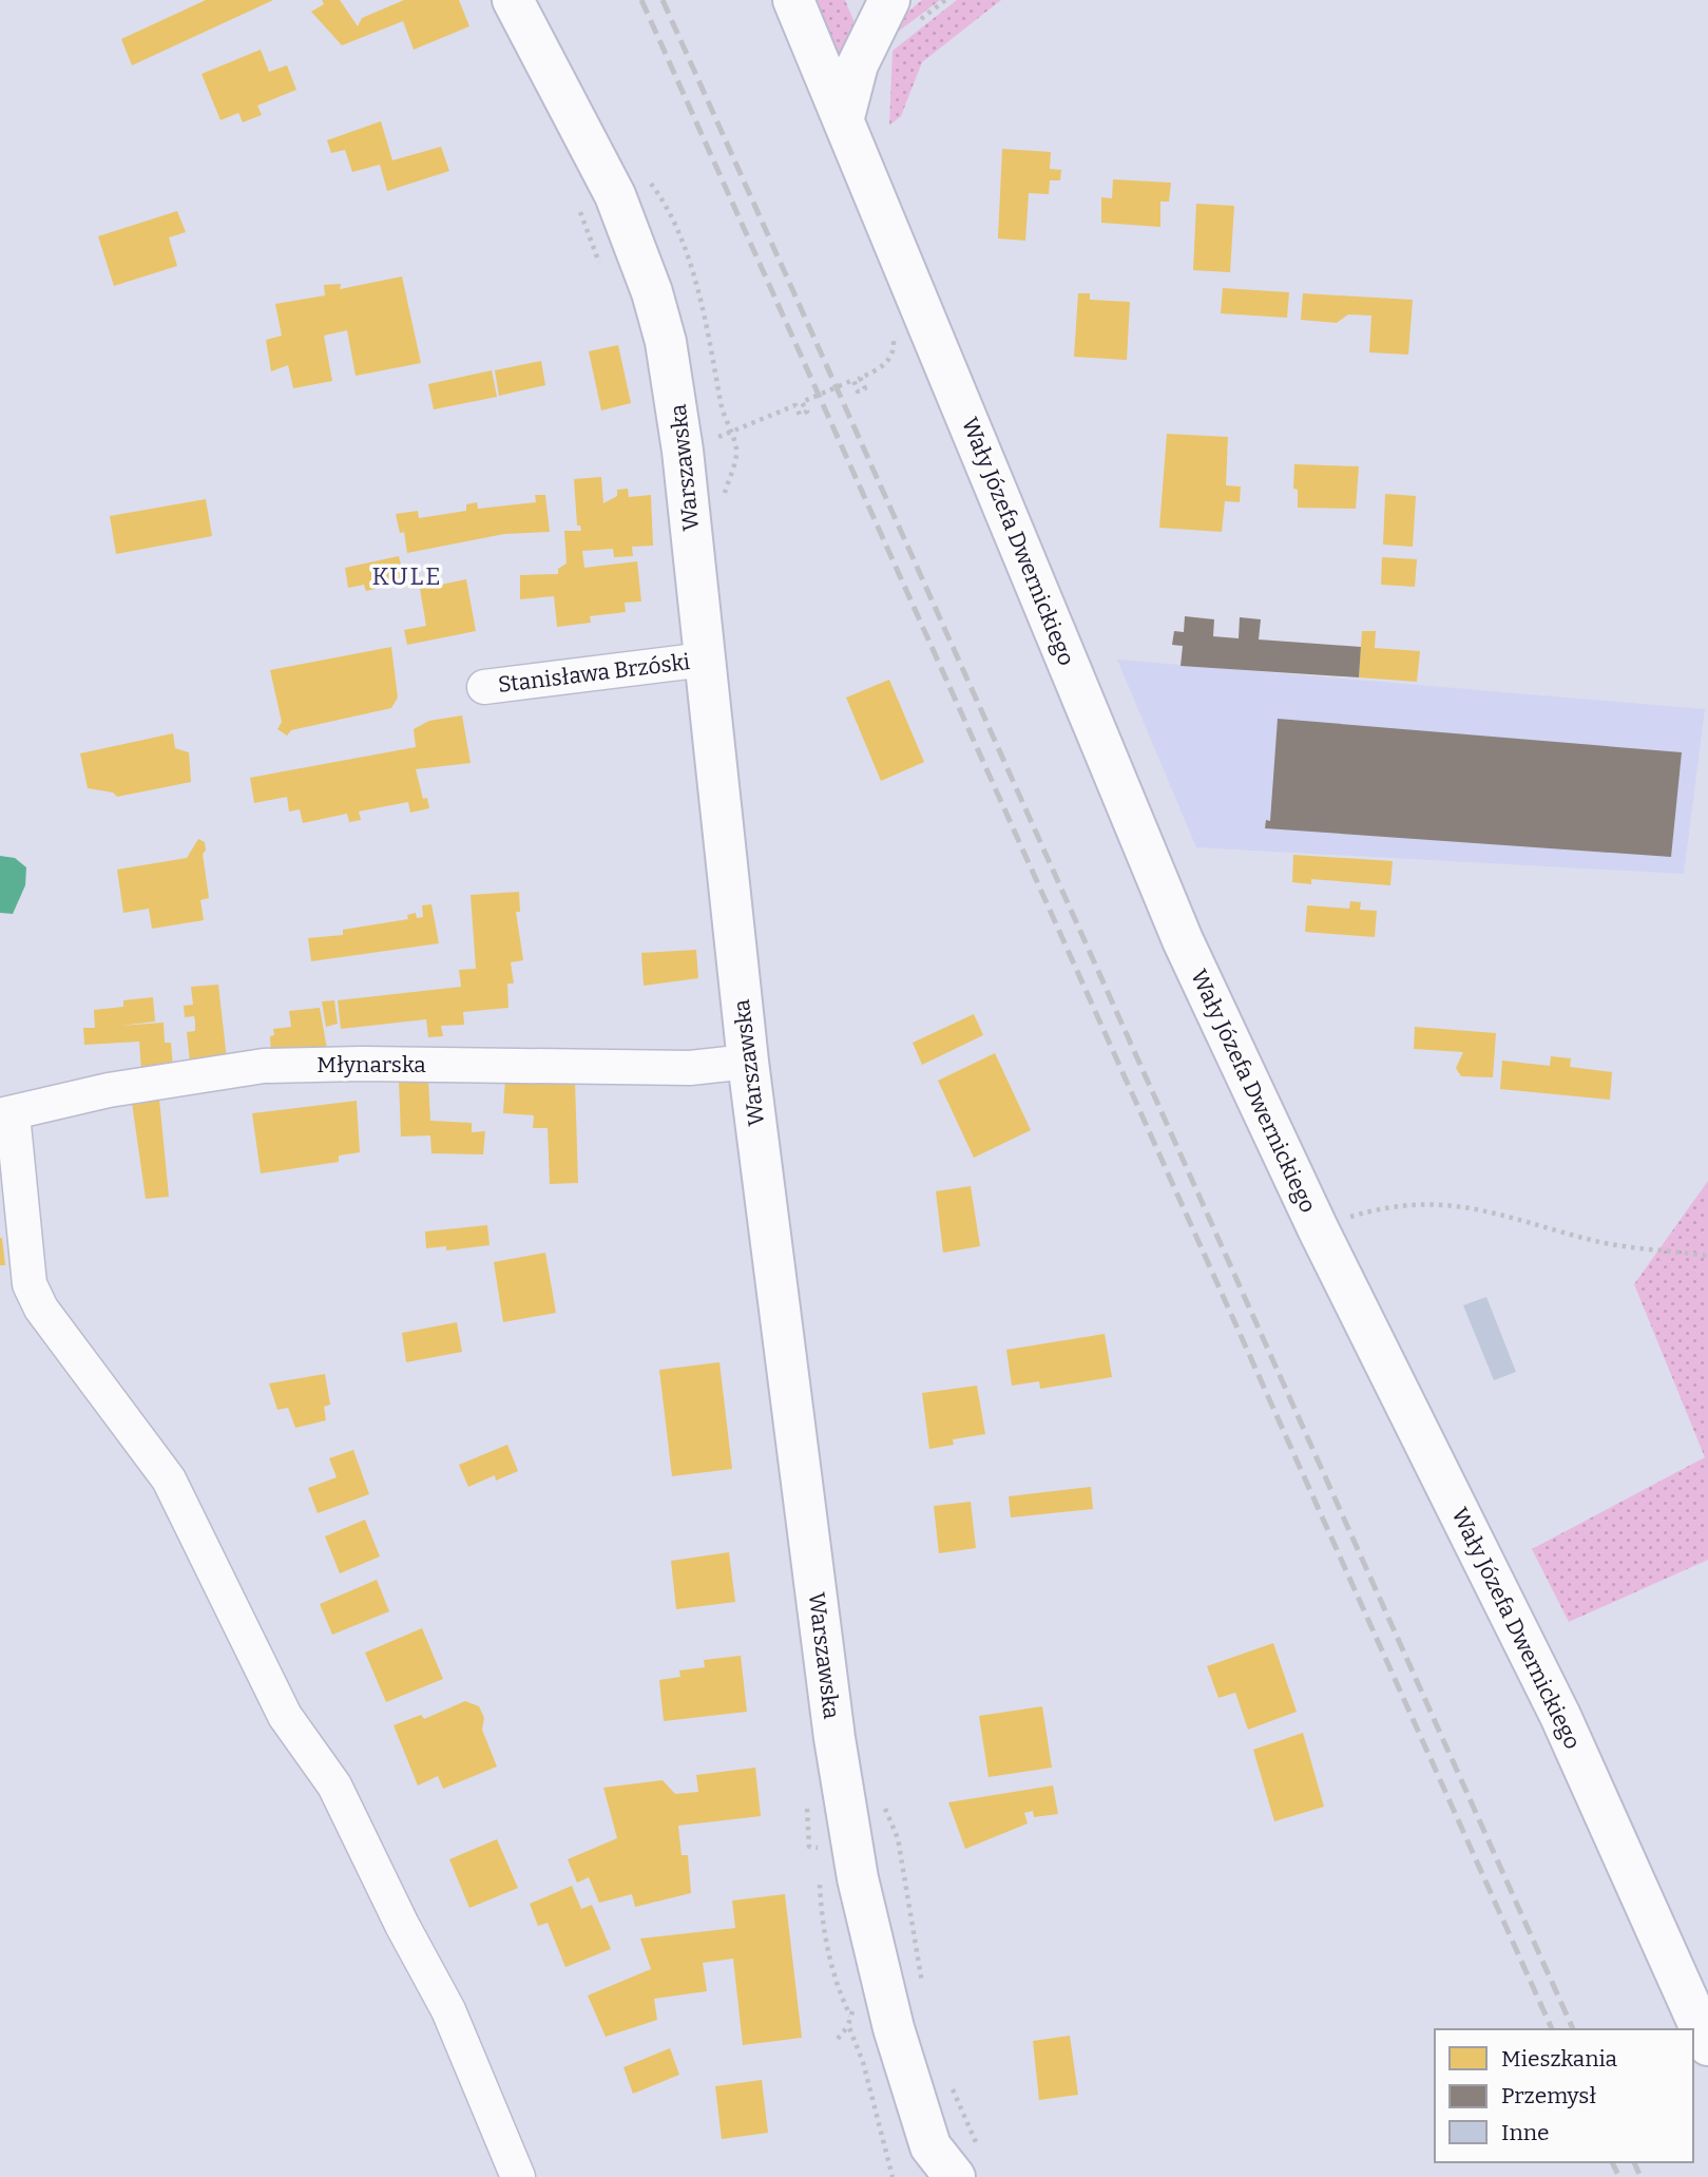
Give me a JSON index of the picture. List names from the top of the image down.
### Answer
{
  "streets": {
    "street": [
      "Warszawska",
      "Wały Józefa Dwernickiego",
      "Stanisława Brzóski",
      "Młynarska"
    ]
  },
  "crossings": [
    ["Warszawska", "Stanisława Brzóski"],
    ["Warszawska", "Młynarska"]
  ],
  "districts": ["KULE"],
  "legend": ["Mieszkania", "Przemysł", "Inne"]
}
